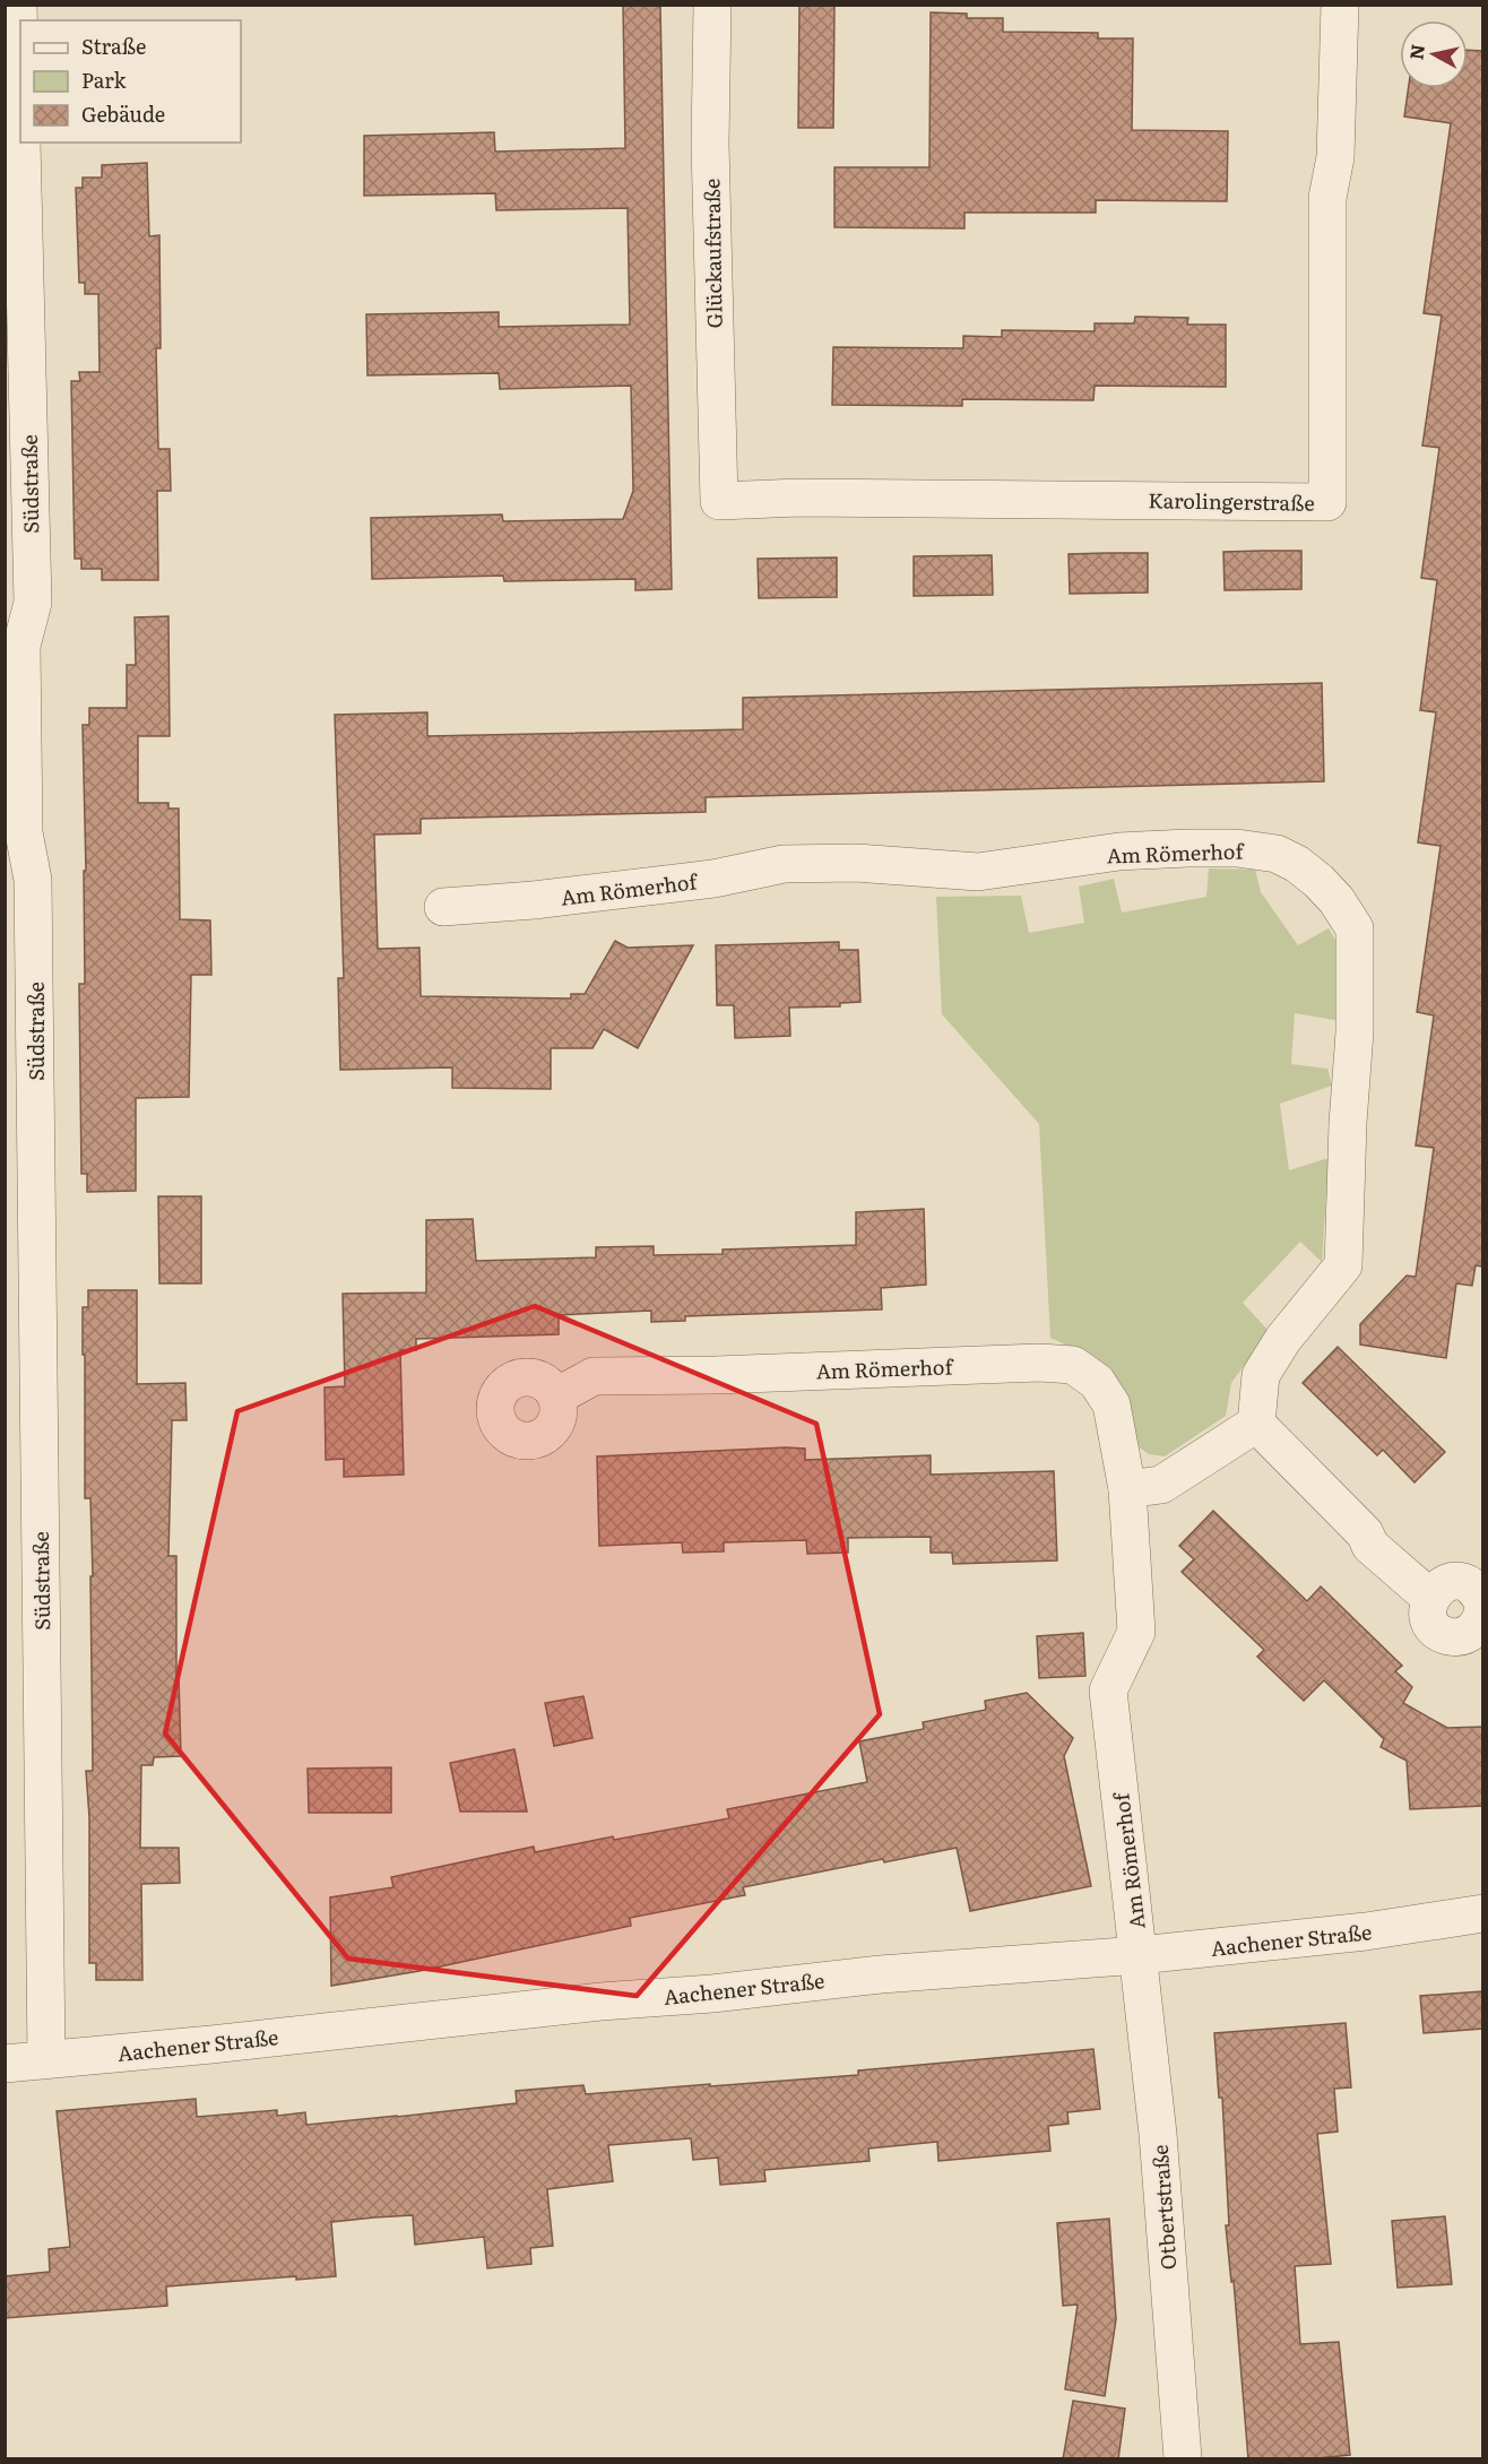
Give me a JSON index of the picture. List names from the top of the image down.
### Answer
{
  "streets": {
    "street": [
      "Glückaufstraße",
      "Südstraße",
      "Karolingerstraße",
      "Am Römerhof",
      "Aachener Straße",
      "Otbertstraße"
    ]
  },
  "crossings": [
    ["Glückaufstraße", "Karolingerstraße"],
    ["Südstraße", "Aachener Straße"],
    ["Am Römerhof", "Aachener Straße"],
    ["Am Römerhof", "Otbertstraße"],
    ["Aachener Straße", "Otbertstraße"]
  ],
  "legend": ["Straße", "Park", "Gebäude"],
  "north": "left"
}
